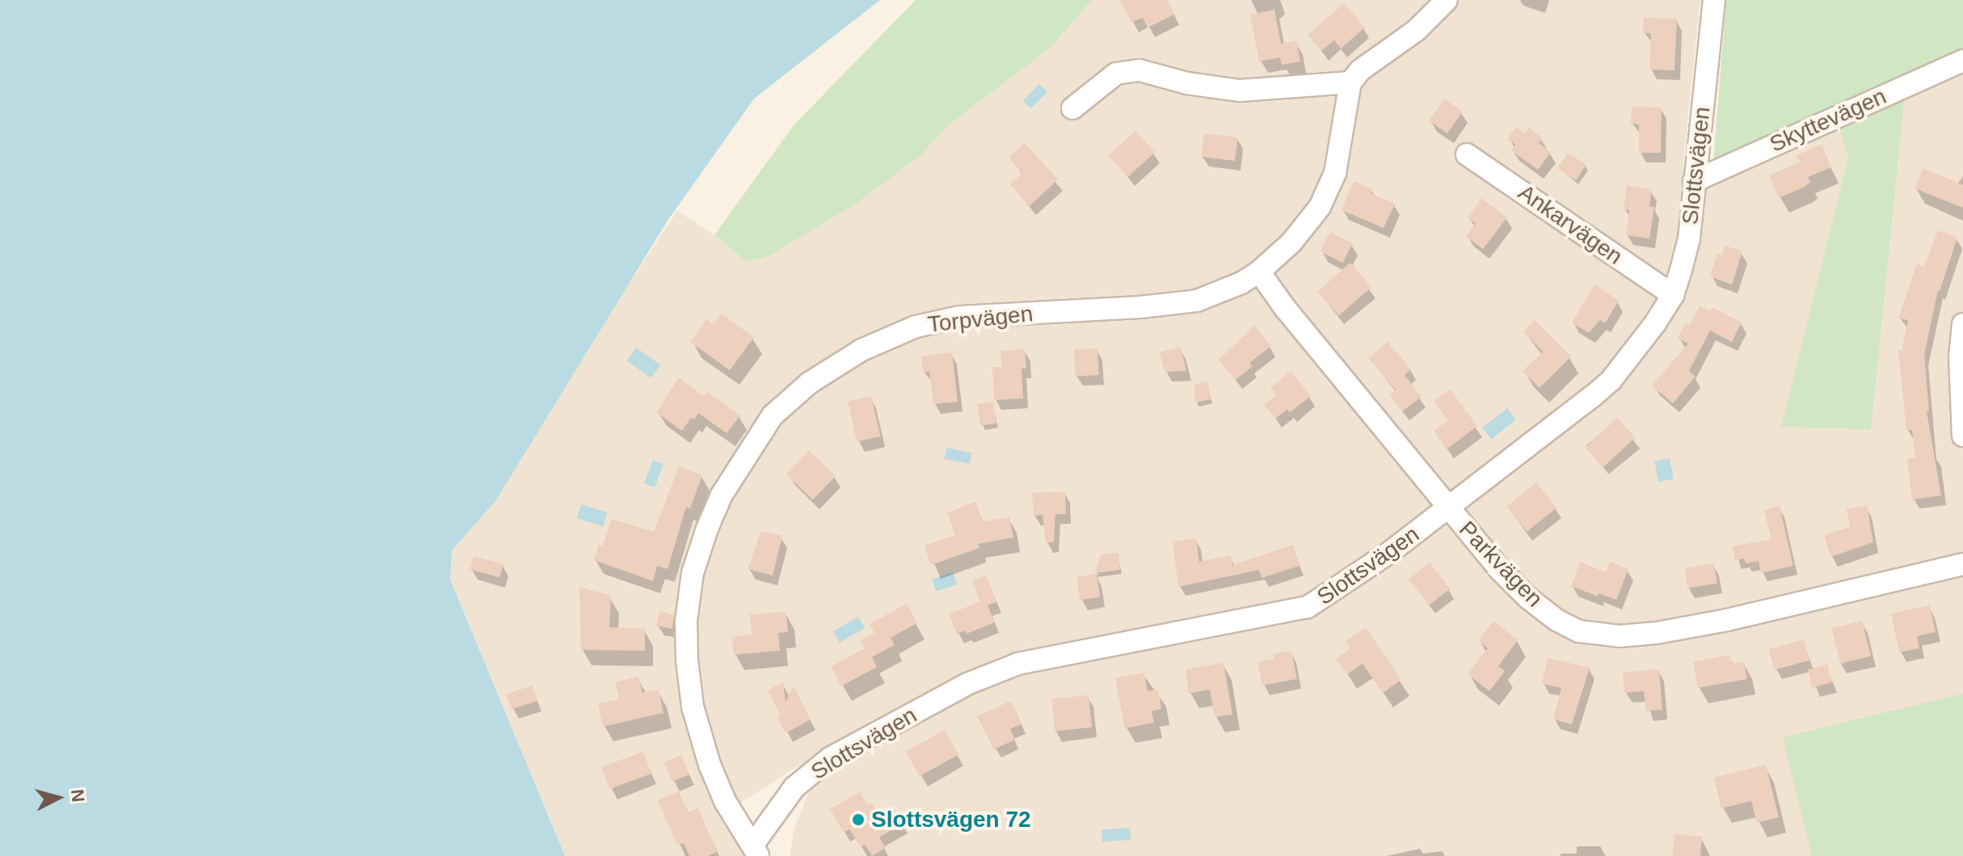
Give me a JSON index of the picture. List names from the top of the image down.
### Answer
{
  "streets": {
    "street": [
      "Skyttevägen",
      "Slottsvägen",
      "Ankarvägen",
      "Torpvägen",
      "Parkvägen"
    ]
  },
  "crossings": [
    ["Skyttevägen", "Slottsvägen"],
    ["Slottsvägen", "Ankarvägen"],
    ["Slottsvägen", "Torpvägen"],
    ["Slottsvägen", "Parkvägen"],
    ["Torpvägen", "Parkvägen"]
  ],
  "places": ["Slottsvägen 72"],
  "north": "right"
}
